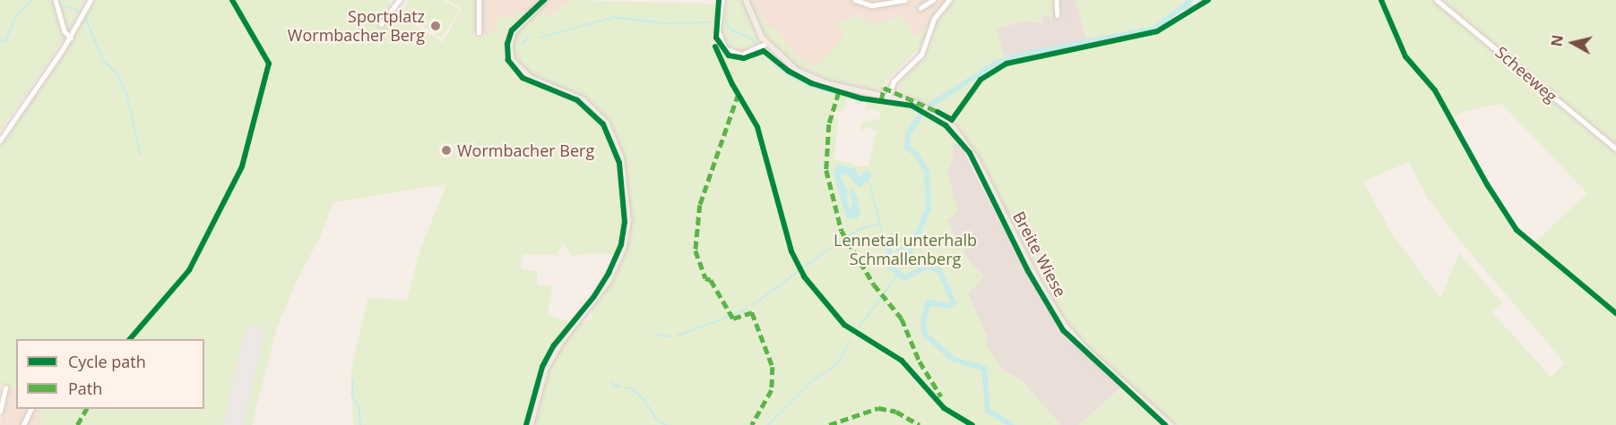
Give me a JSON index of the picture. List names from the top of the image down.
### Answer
{
  "streets": {
    "main road": ["Breite Wiese"],
    "street": ["Scheeweg"]
  },
  "parks": ["Lennetal unterhalb Schmallenberg"],
  "places": ["Sportplatz Wormbacher Berg", "Wormbacher Berg"],
  "legend": ["Cycle path", "Path"],
  "north": "left"
}
